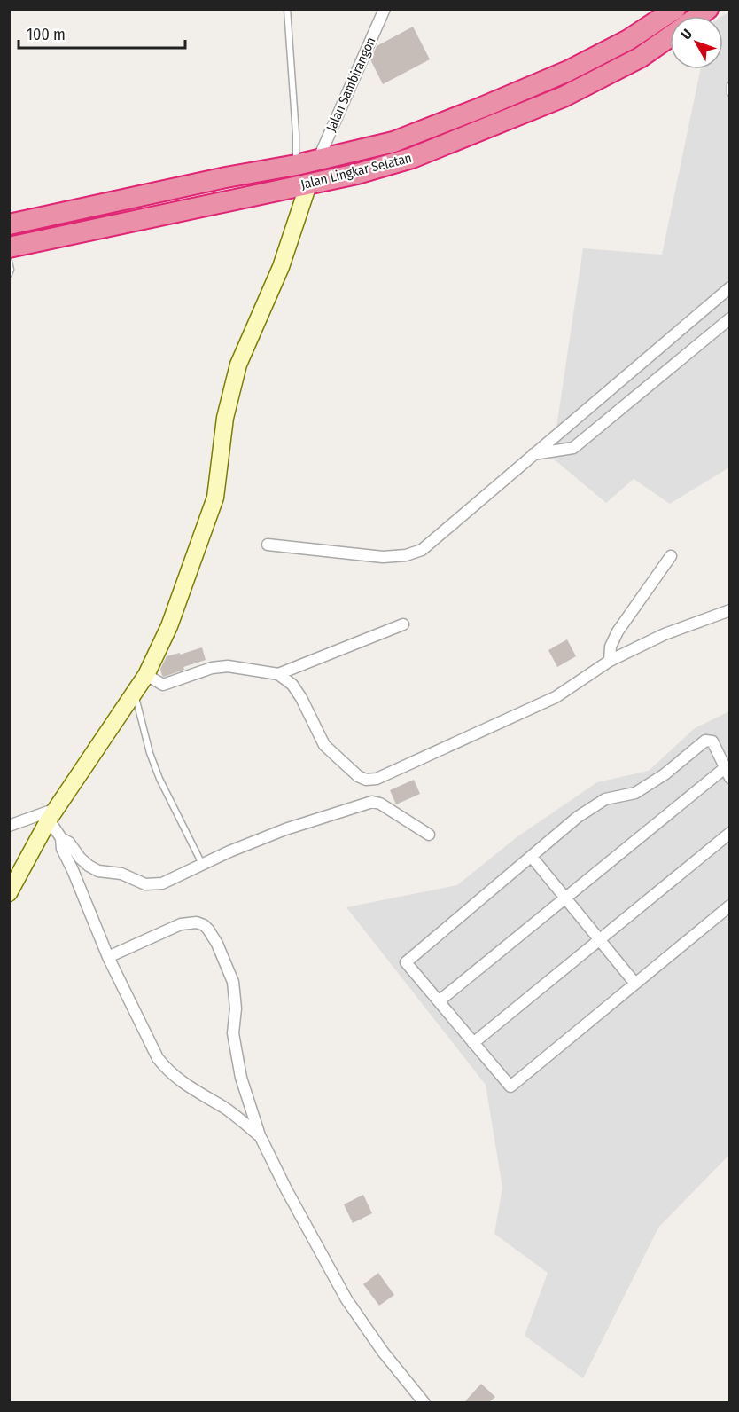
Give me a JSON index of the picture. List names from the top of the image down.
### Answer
{
  "streets": {
    "highway": ["Jalan Lingkar Selatan"],
    "street": ["Jalan Sambirangon"]
  },
  "crossings": [
    ["Jalan Sambirangon", "Jalan Lingkar Selatan"]
  ],
  "scale_bar": "100 m",
  "north": "top left"
}
